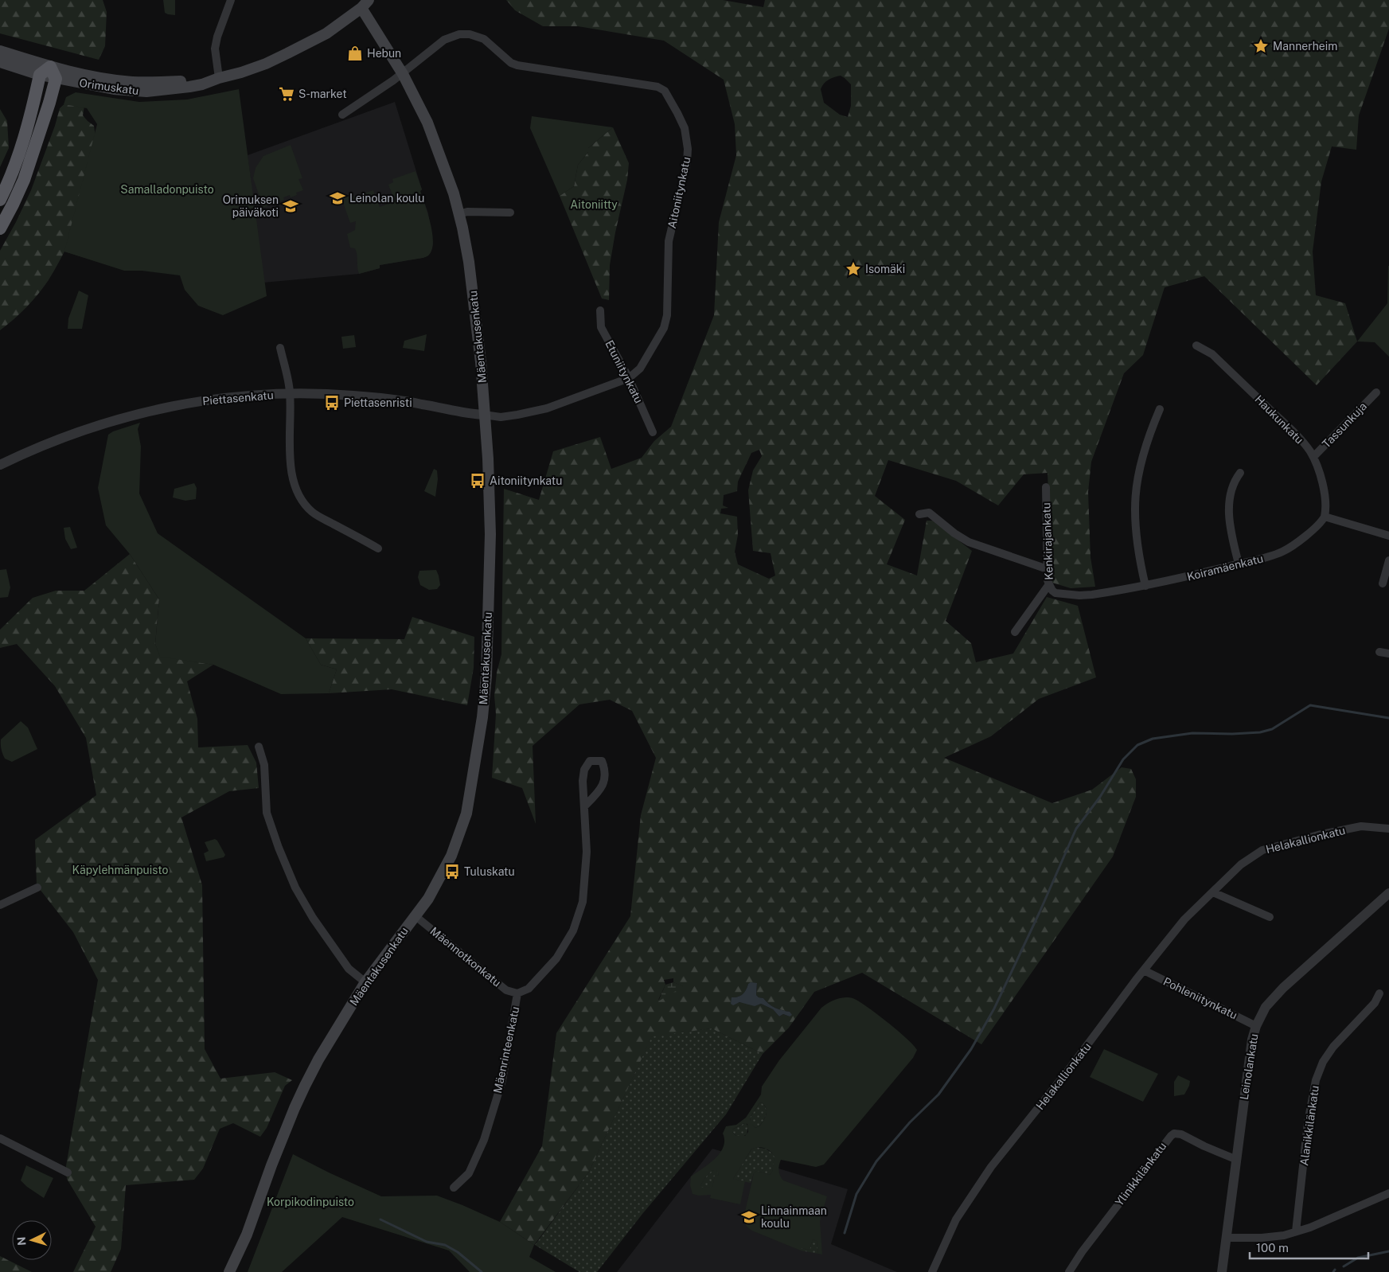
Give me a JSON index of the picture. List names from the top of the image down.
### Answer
{
  "streets": {
    "main road": ["Orimuskatu", "Mäentakusenkatu"],
    "street": [
      "Aitoniitynkatu",
      "Etuniitynkatu",
      "Piettasenkatu",
      "Haukunkatu",
      "Tassunkuja",
      "Kenkirajankatu",
      "Koiramäenkatu",
      "Helakallionkatu",
      "Mäennotkonkatu",
      "Pohleniitynkatu",
      "Mäenrinteenkatu",
      "Leinolankatu",
      "Alanikkilänkatu",
      "Ylinikkilänkatu"
    ]
  },
  "crossings": [
    ["Orimuskatu", "Mäentakusenkatu"],
    ["Aitoniitynkatu", "Mäentakusenkatu"],
    ["Aitoniitynkatu", "Etuniitynkatu"],
    ["Aitoniitynkatu", "Piettasenkatu"],
    ["Mäentakusenkatu", "Piettasenkatu"],
    ["Mäentakusenkatu", "Mäennotkonkatu"],
    ["Haukunkatu", "Tassunkuja"],
    ["Haukunkatu", "Koiramäenkatu"],
    ["Kenkirajankatu", "Koiramäenkatu"],
    ["Helakallionkatu", "Pohleniitynkatu"],
    ["Mäennotkonkatu", "Mäenrinteenkatu"],
    ["Pohleniitynkatu", "Leinolankatu"],
    ["Leinolankatu", "Ylinikkilänkatu"]
  ],
  "parks": [
    "Samalladonpuisto",
    "Aitoniitty",
    "Käpylehmänpuisto",
    "Korpikodinpuisto"
  ],
  "places": {
    "place": ["Mannerheim", "Isomäki"],
    "shop": ["Hebun"],
    "supermarket": ["S-market"],
    "school or university": ["Leinolan koulu", "Orimuksen päiväkoti", "Linnainmaan koulu"],
    "bus stop": ["Piettasenristi", "Aitoniitynkatu", "Tuluskatu"]
  },
  "scale_bar": "100 m",
  "north": "left"
}
